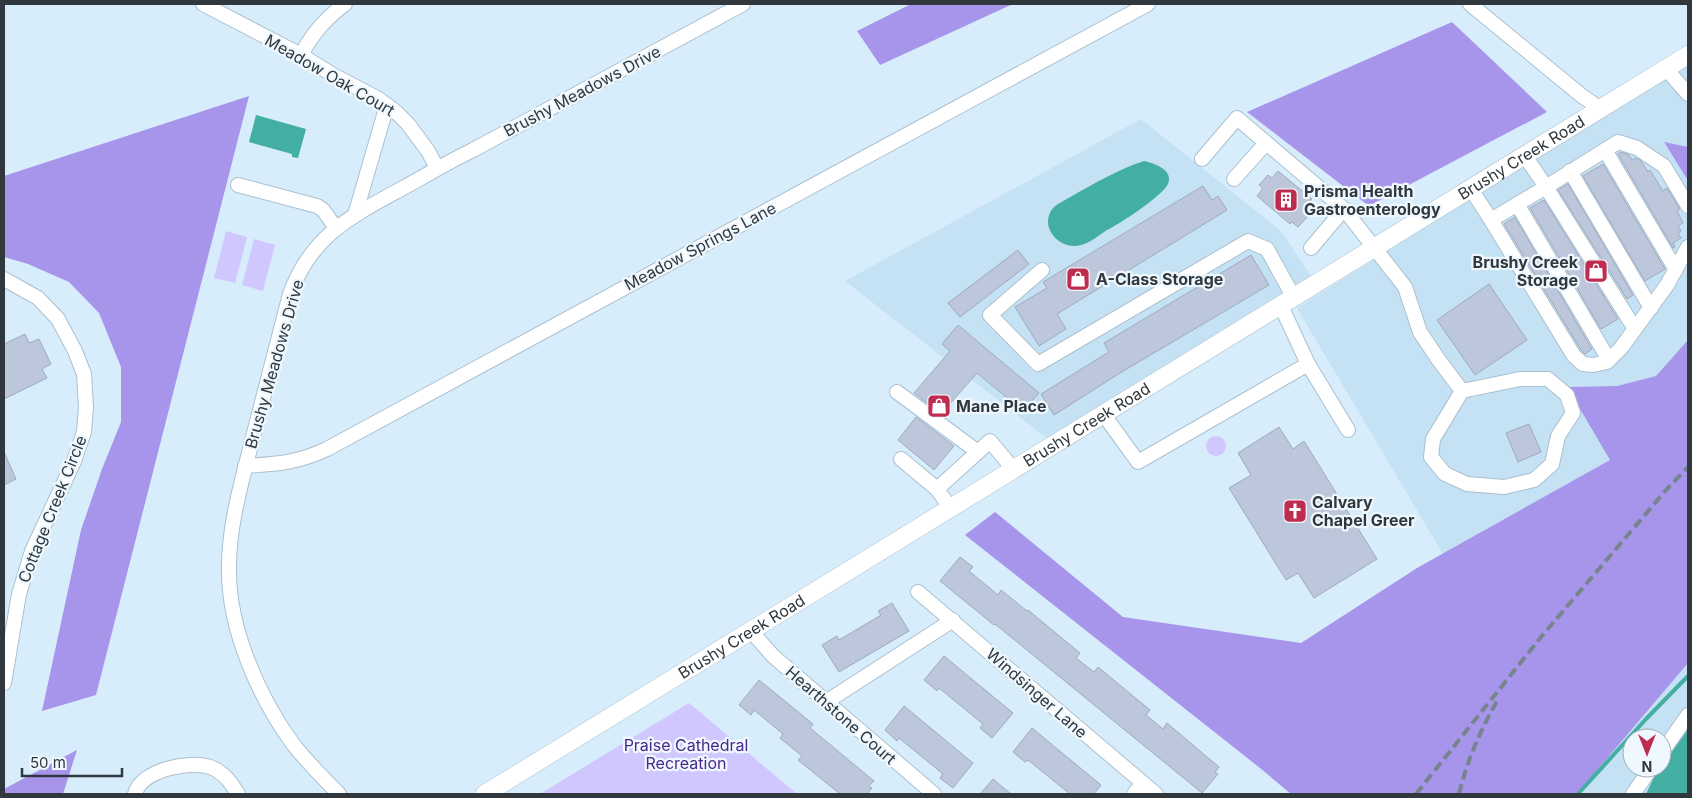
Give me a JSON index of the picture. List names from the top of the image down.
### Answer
{
  "streets": {
    "main road": ["Brushy Creek Road"],
    "street": [
      "Meadow Oak Court",
      "Brushy Meadows Drive",
      "Meadow Springs Lane",
      "Cottage Creek Circle",
      "Windsinger Lane",
      "Hearthstone Court"
    ]
  },
  "crossings": [
    ["Meadow Oak Court", "Brushy Meadows Drive"],
    ["Brushy Meadows Drive", "Meadow Springs Lane"],
    ["Brushy Creek Road", "Hearthstone Court"]
  ],
  "parks": ["Praise Cathedral Recreation"],
  "places": {
    "building": ["Prisma Health Gastroenterology"],
    "shop": ["Brushy Creek Storage", "A-Class Storage", "Mane Place"],
    "church": ["Calvary Chapel Greer"]
  },
  "scale_bar": "50 m",
  "north": "bottom"
}
